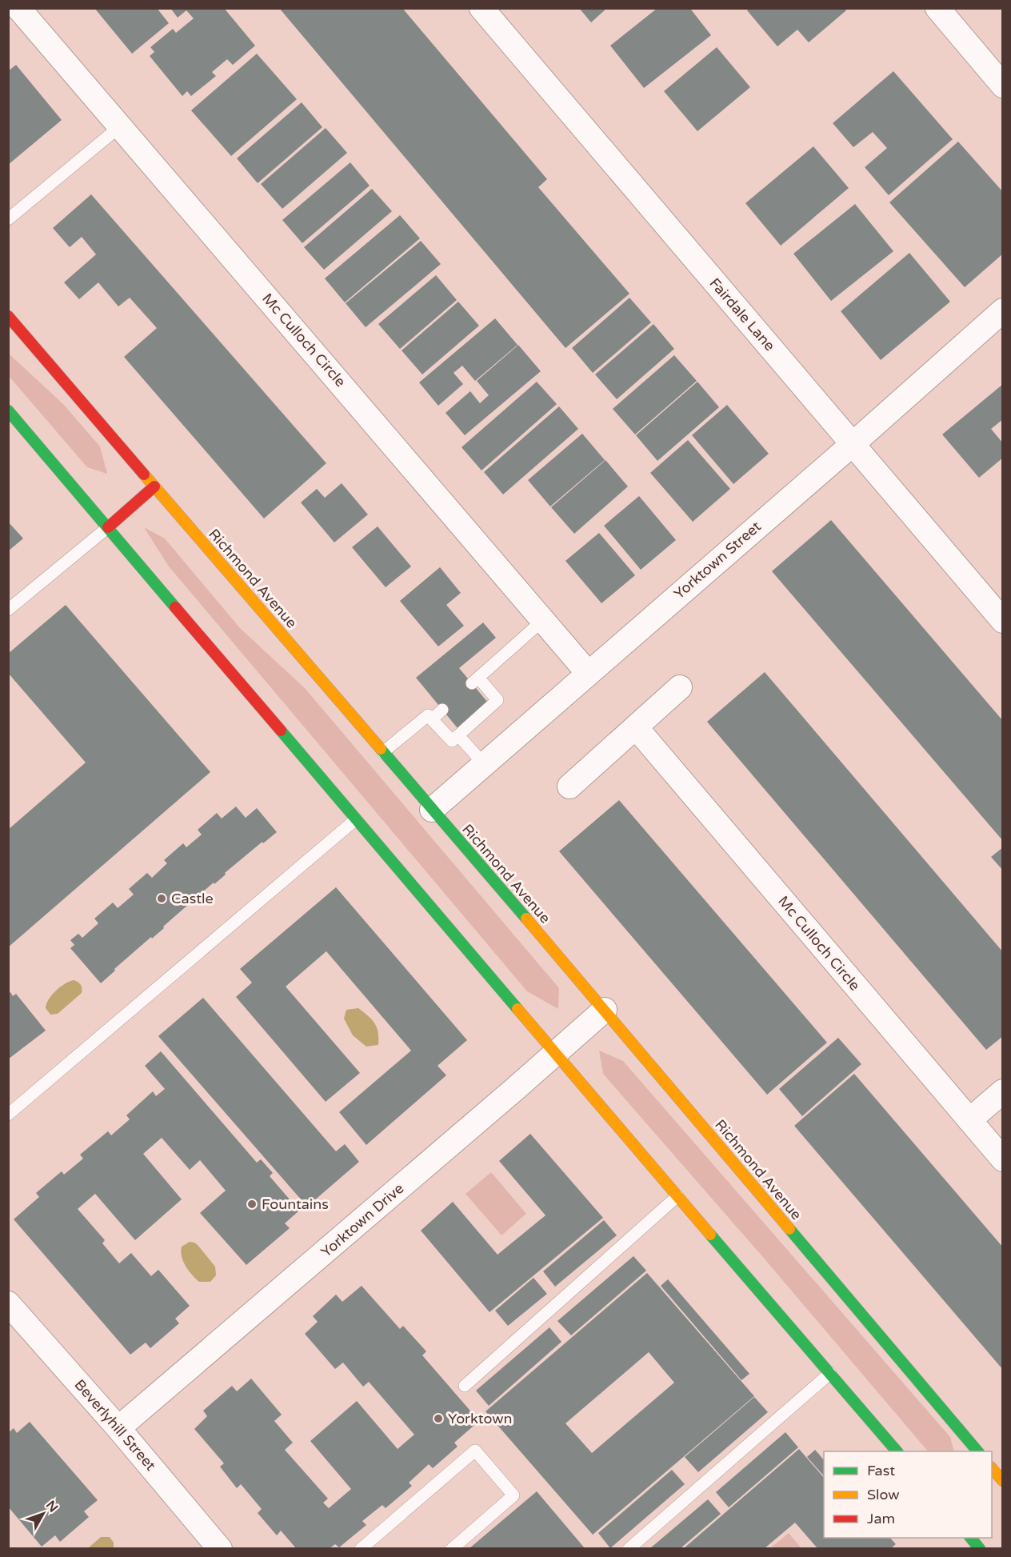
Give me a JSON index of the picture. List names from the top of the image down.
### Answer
{
  "streets": {
    "main road": ["Richmond Avenue"],
    "street": [
      "Fairdale Lane",
      "Mc Culloch Circle",
      "Yorktown Street",
      "Yorktown Drive",
      "Beverlyhill Street"
    ]
  },
  "crossings": [
    ["Fairdale Lane", "Yorktown Street"],
    ["Mc Culloch Circle", "Yorktown Street"],
    ["Yorktown Street", "Richmond Avenue"],
    ["Richmond Avenue", "Yorktown Drive"],
    ["Yorktown Drive", "Beverlyhill Street"]
  ],
  "places": ["Castle", "Fountains", "Yorktown"],
  "legend": ["Fast", "Slow", "Jam"],
  "north": "top right"
}
